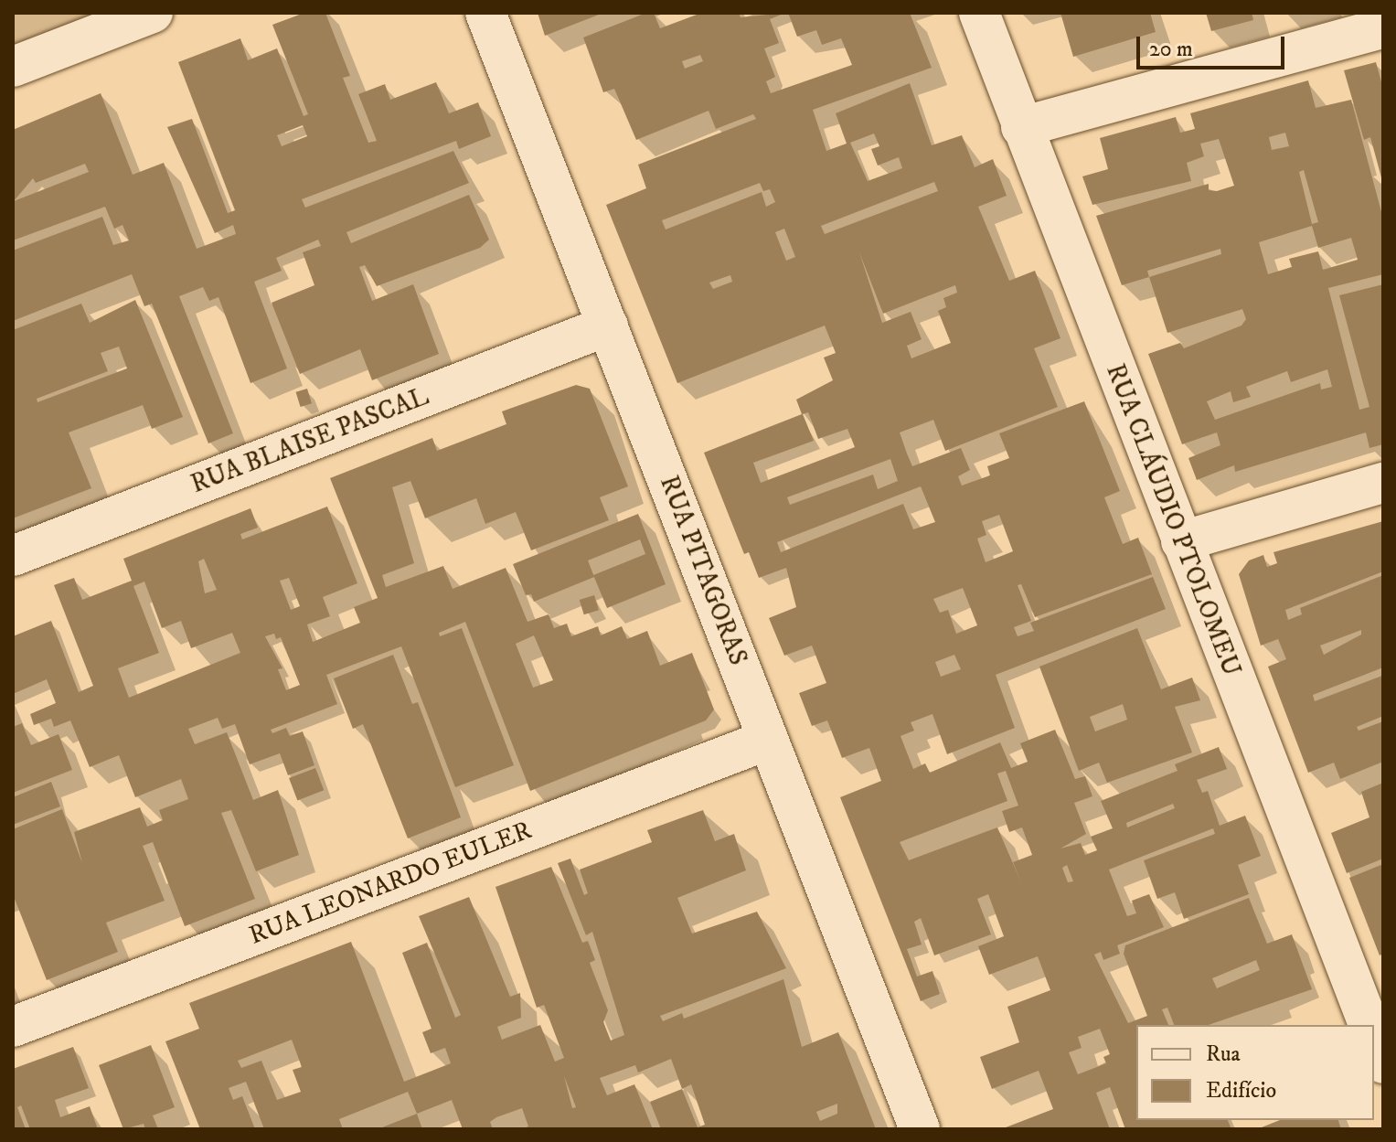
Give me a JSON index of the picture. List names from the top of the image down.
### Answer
{
  "streets": {
    "street": [
      "RUA BLAISE PASCAL",
      "RUA CLÁUDIO PTOLOMEU",
      "RUA PITAGORAS",
      "RUA LEONARDO EULER"
    ]
  },
  "crossings": [
    ["RUA BLAISE PASCAL", "RUA PITAGORAS"],
    ["RUA PITAGORAS", "RUA LEONARDO EULER"]
  ],
  "legend": ["Rua", "Edifício"],
  "scale_bar": "20 m"
}
